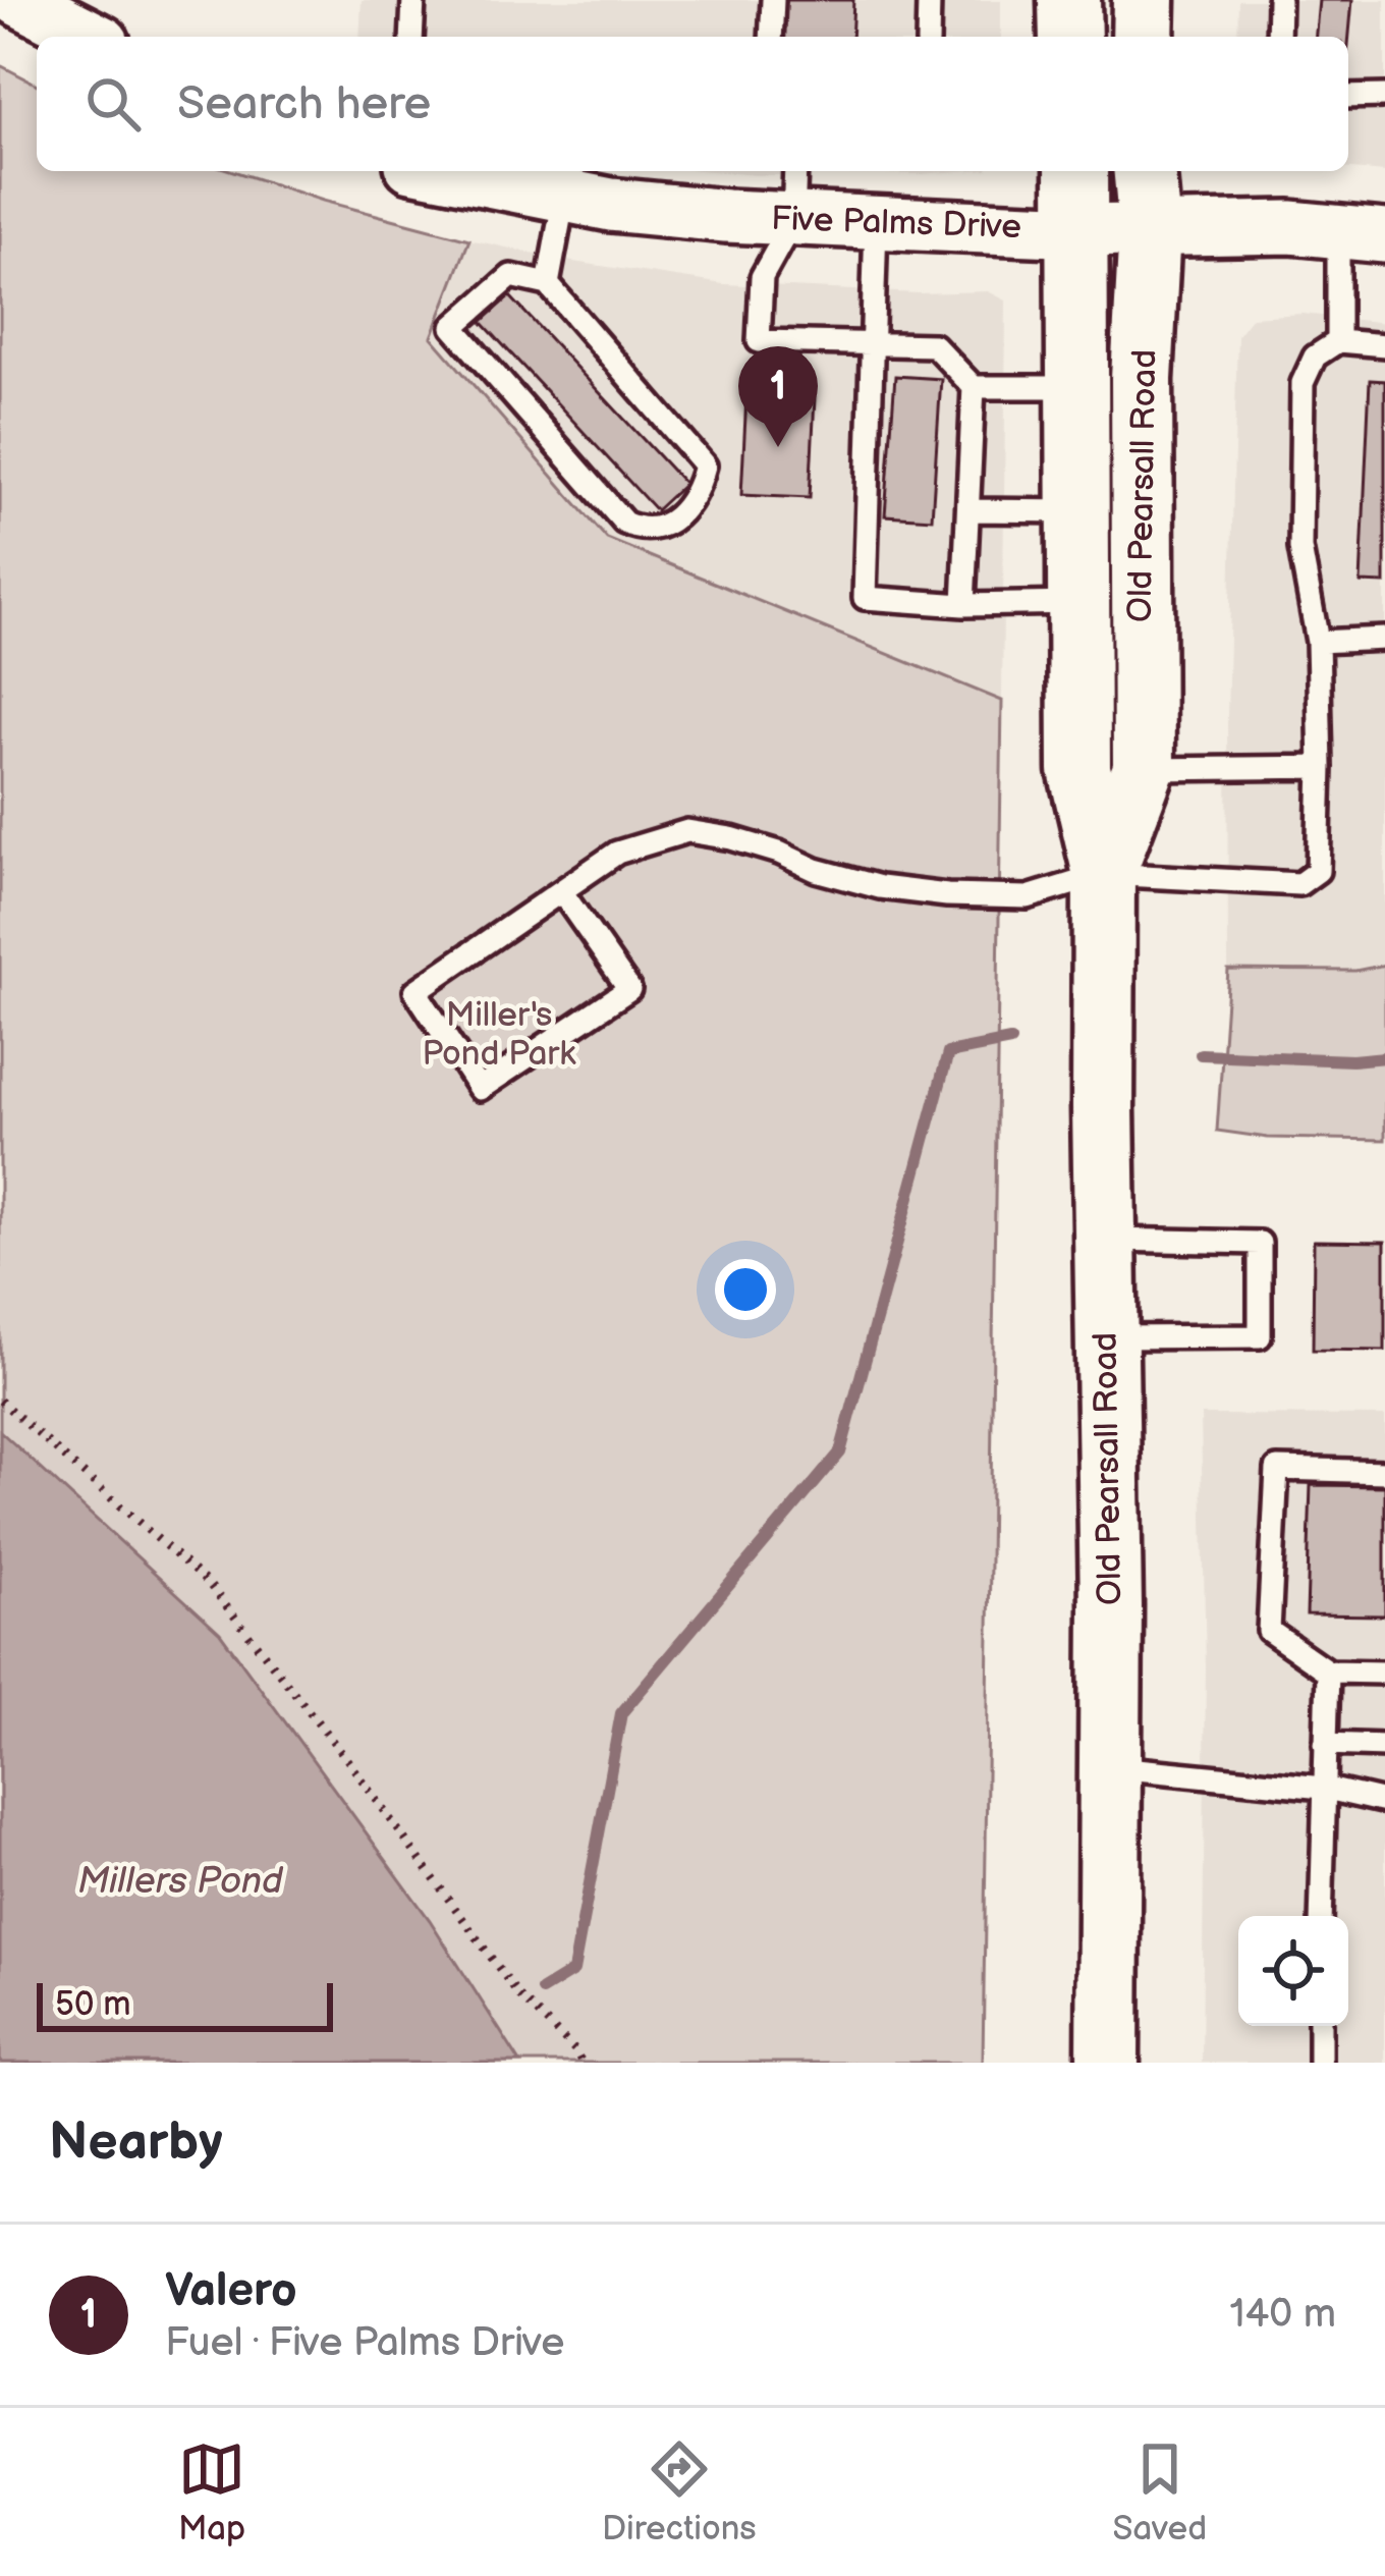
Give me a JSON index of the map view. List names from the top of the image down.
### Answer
{
  "streets": {
    "main road": ["Old Pearsall Road"],
    "street": ["Five Palms Drive"]
  },
  "crossings": [
    ["Five Palms Drive", "Old Pearsall Road"]
  ],
  "water": ["Millers Pond"],
  "parks": ["Miller's Pond Park"],
  "scale_bar": "50 m",
  "page": {
    "search": "Search here",
    "pins": "1",
    "scale": "50 m",
    "heading": "Nearby",
    "list": [
      {
        "mark": "1",
        "name": "Valero",
        "note": "Fuel · Five Palms Drive",
        "value": "140 m"
      }
    ],
    "nav": ["Map", "Directions", "Saved"]
  }
}
